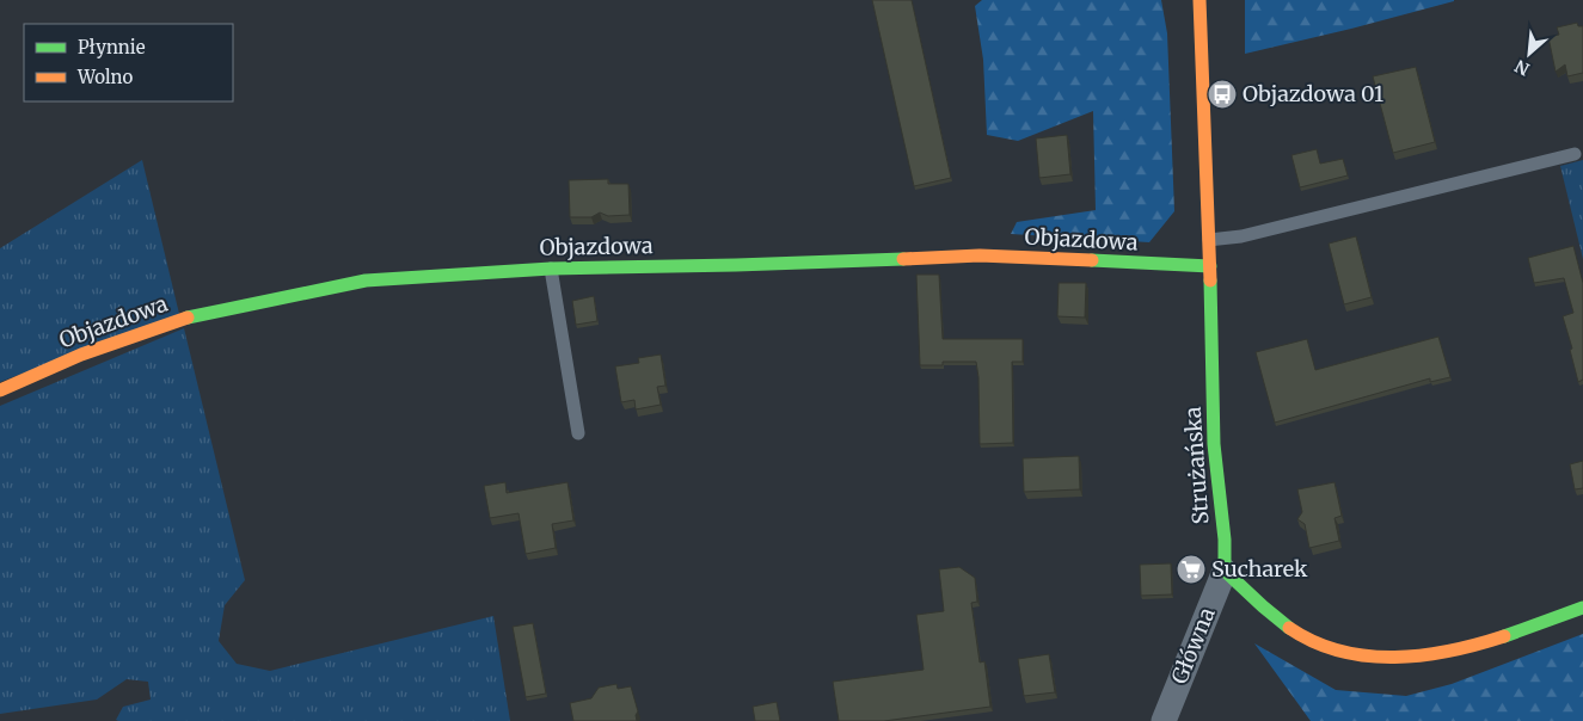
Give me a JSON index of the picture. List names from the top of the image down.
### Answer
{
  "streets": {
    "street": ["Objazdowa", "Strużańska", "Główna"]
  },
  "crossings": [
    ["Objazdowa", "Strużańska"],
    ["Strużańska", "Główna"]
  ],
  "places": {
    "bus stop": ["Objazdowa 01"],
    "supermarket": ["Sucharek"]
  },
  "legend": ["Płynnie", "Wolno"],
  "north": "bottom left"
}
